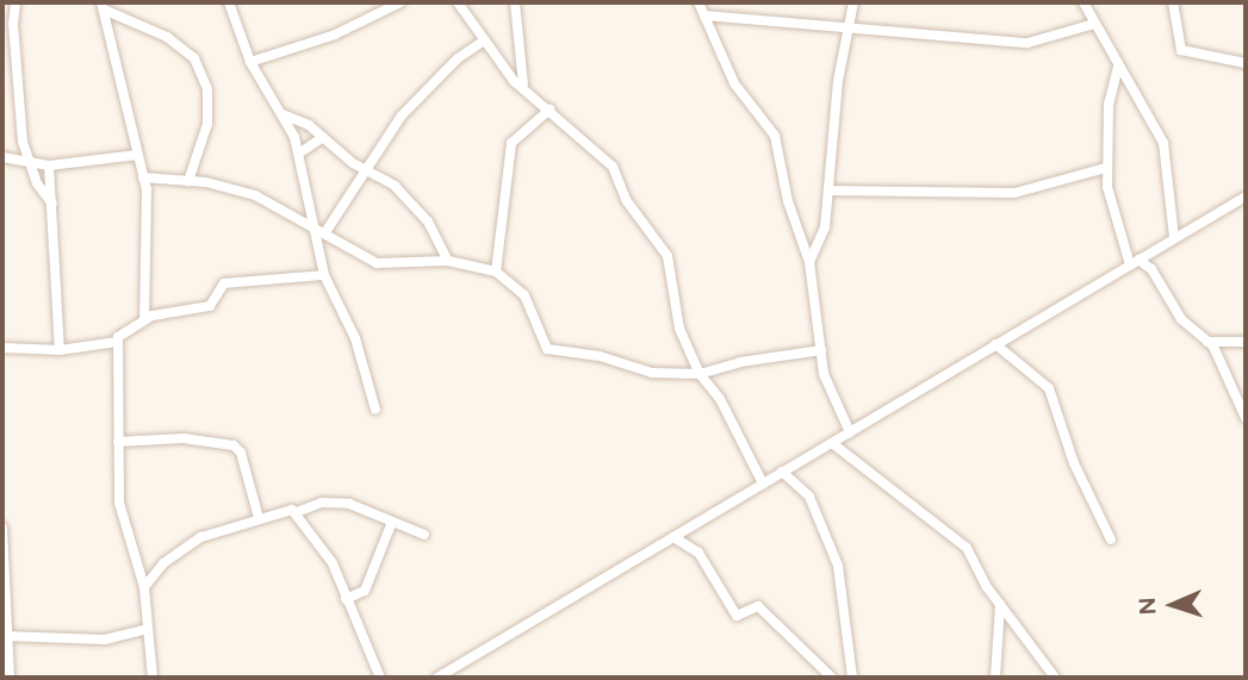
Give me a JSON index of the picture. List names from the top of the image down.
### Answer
{
  "north": "left"
}
